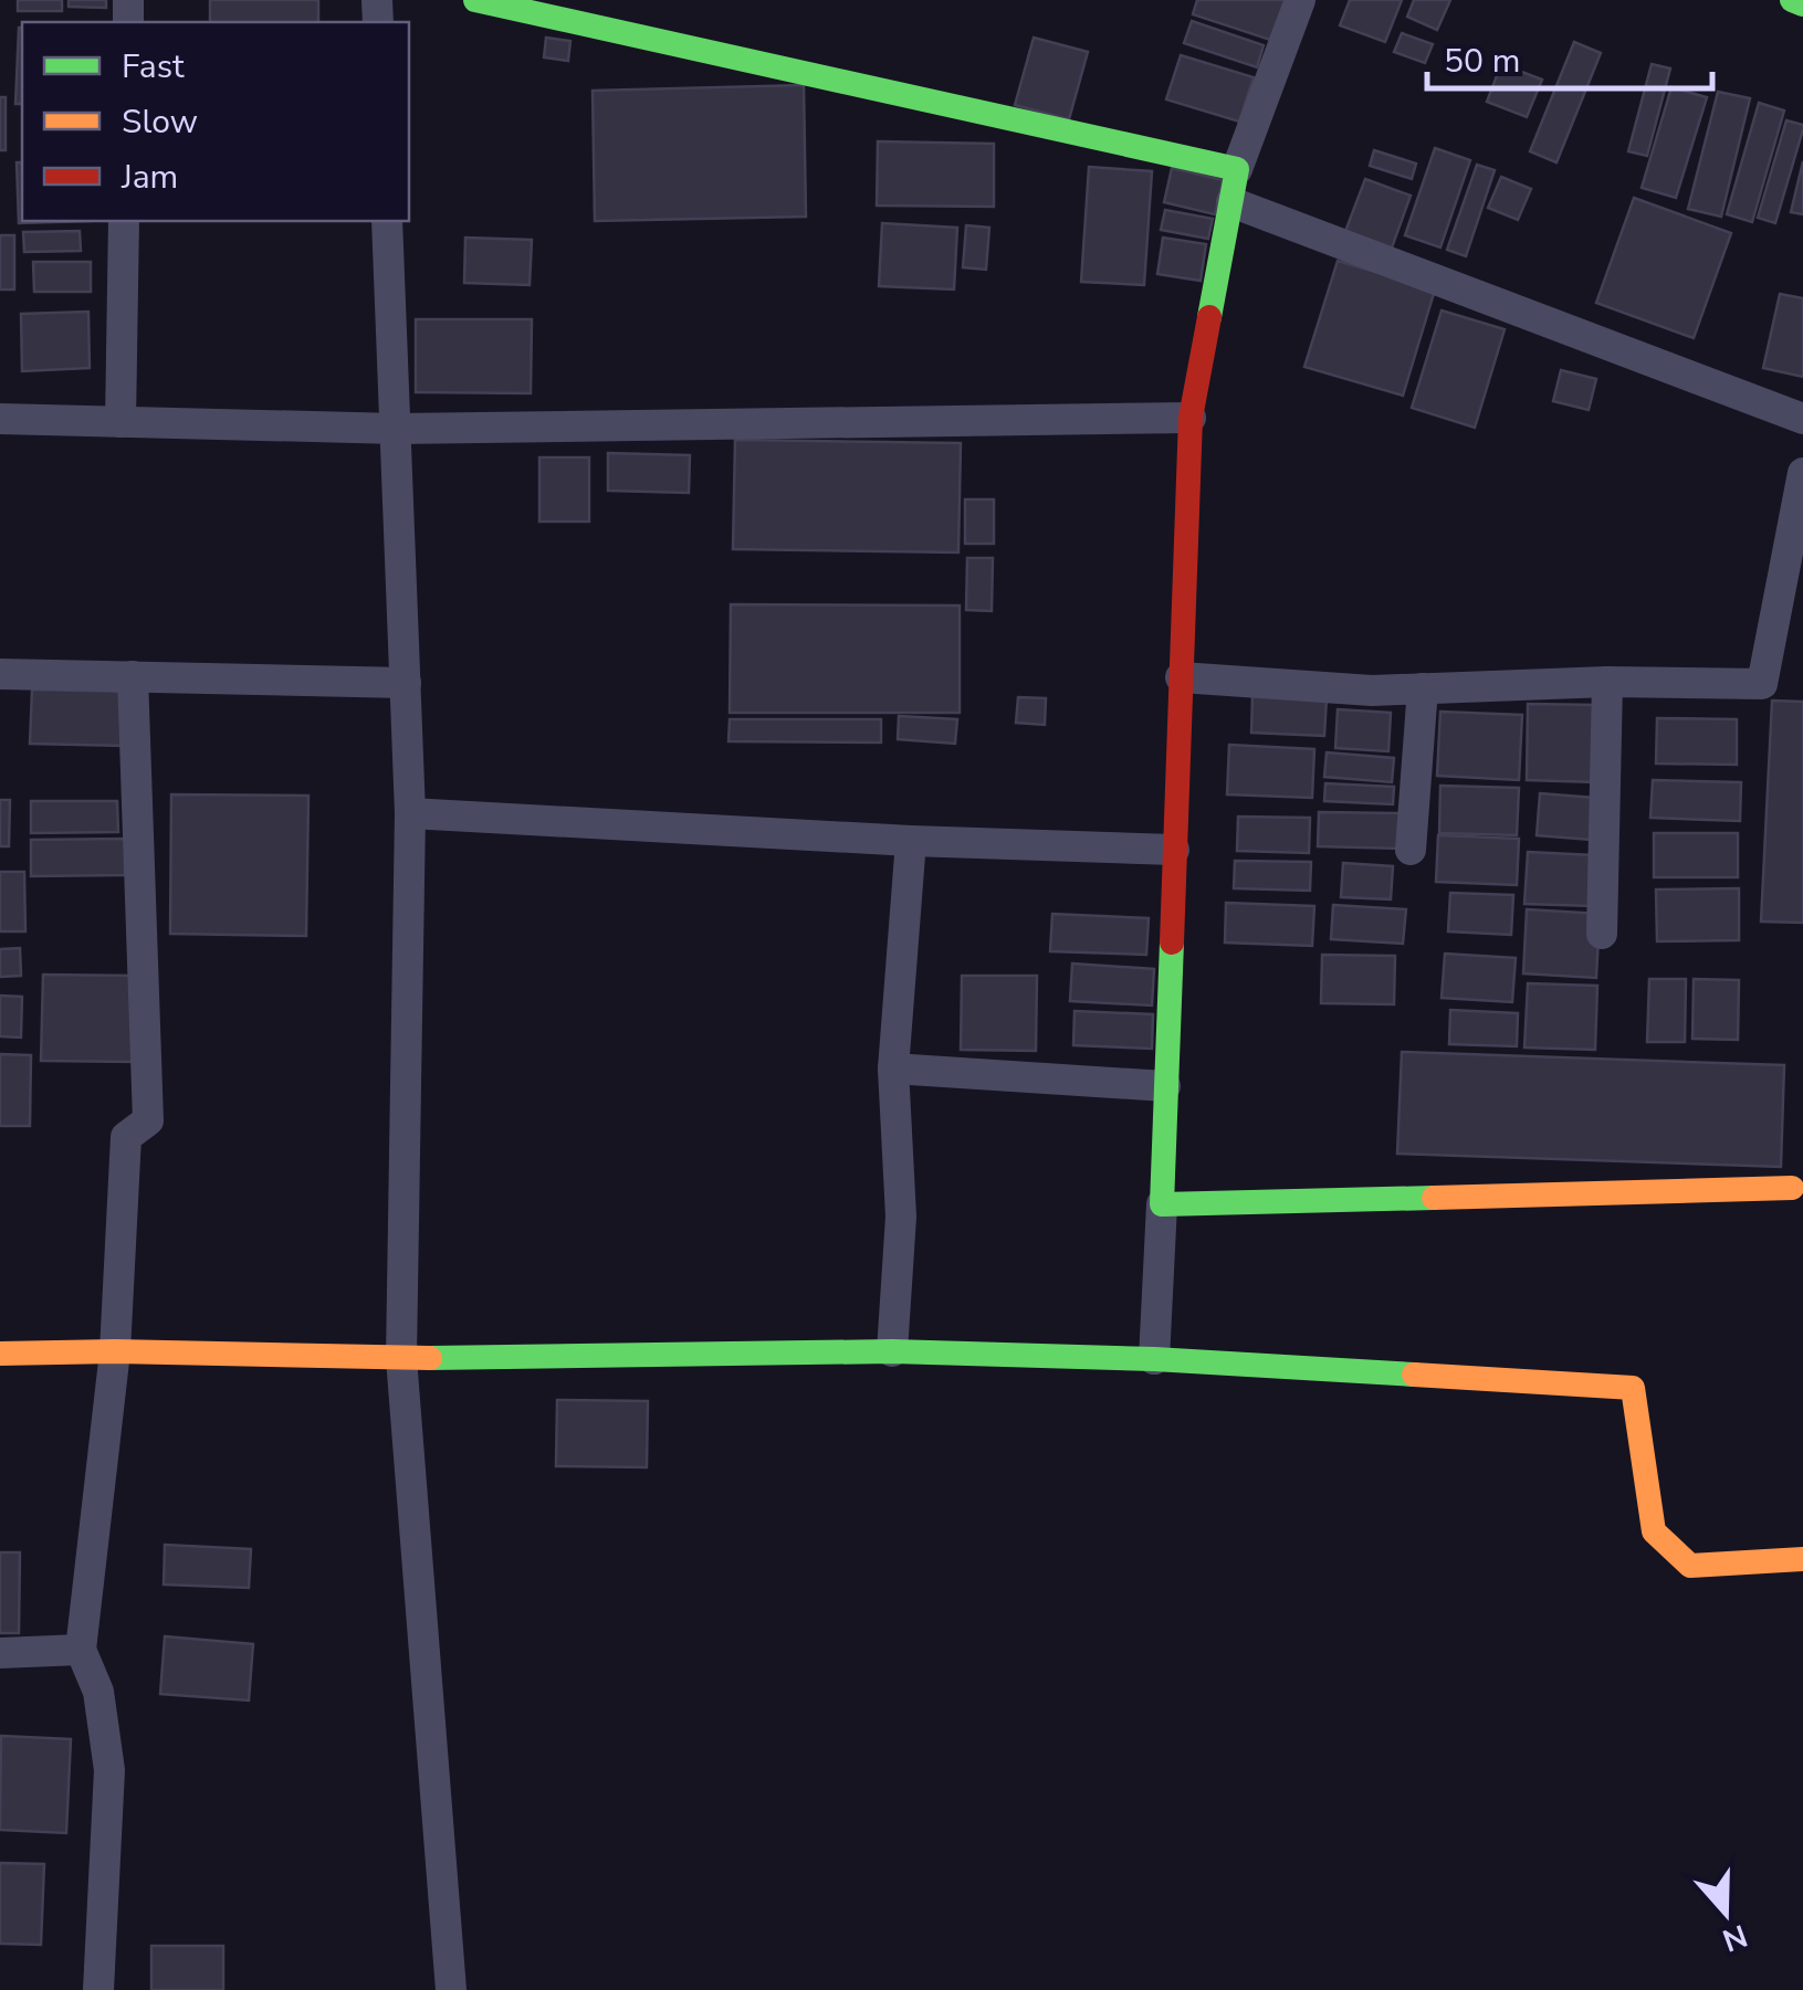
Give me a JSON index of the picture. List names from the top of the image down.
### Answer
{
  "legend": ["Fast", "Slow", "Jam"],
  "scale_bar": "50 m",
  "north": "bottom"
}
